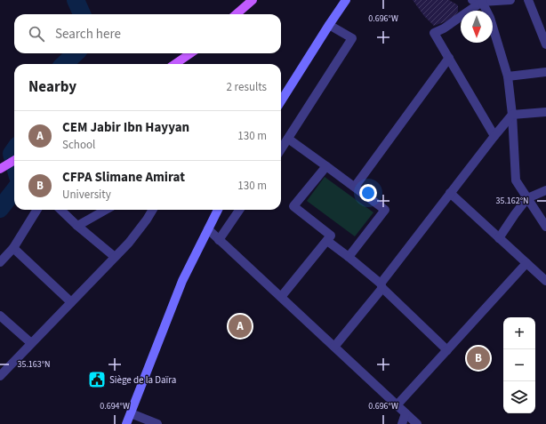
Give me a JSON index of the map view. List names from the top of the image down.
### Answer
{
  "places": {
    "public building": ["Siège de la Daïra"]
  },
  "north": "bottom",
  "page": {
    "search": "Search here",
    "heading": ["Nearby", "2 results"],
    "list": [
      {
        "mark": "A",
        "name": "CEM Jabir Ibn Hayyan",
        "note": "School",
        "value": "130 m"
      },
      {
        "mark": "B",
        "name": "CFPA Slimane Amirat",
        "note": "University",
        "value": "130 m"
      }
    ],
    "pins": ["A", "B"],
    "map_buttons": ["+", "−"]
  },
  "coordinates": [
    "0.696°W",
    "35.162°N",
    "35.163°N",
    "0.694°W"
  ]
}
